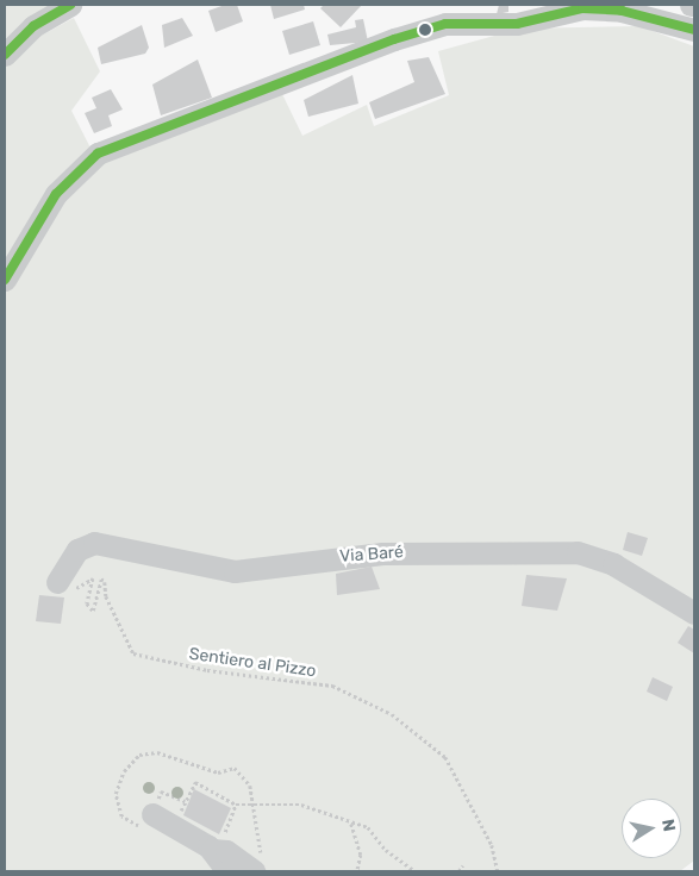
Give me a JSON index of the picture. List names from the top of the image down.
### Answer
{
  "streets": {
    "street": ["Via Baré"],
    "path": ["Sentiero al Pizzo"]
  },
  "crossings": [
    ["Via Baré", "Sentiero al Pizzo"]
  ],
  "north": "right"
}
